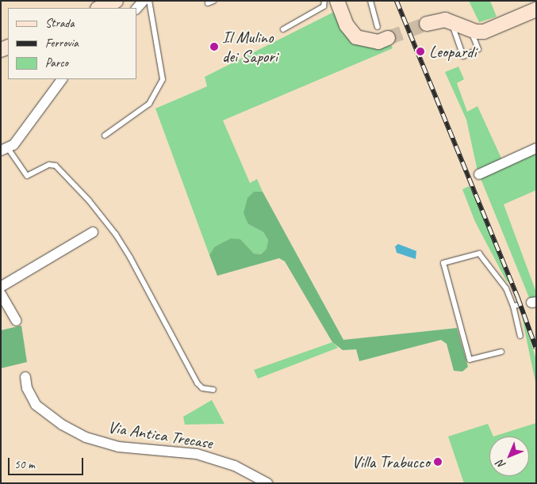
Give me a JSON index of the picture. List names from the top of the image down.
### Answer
{
  "streets": {
    "street": ["Via Antica Trecase"]
  },
  "places": ["Il Mulino dei Sapori", "Leopardi", "Villa Trabucco"],
  "legend": ["Strada", "Ferrovia", "Parco"],
  "scale_bar": "50 m",
  "north": "bottom left"
}
